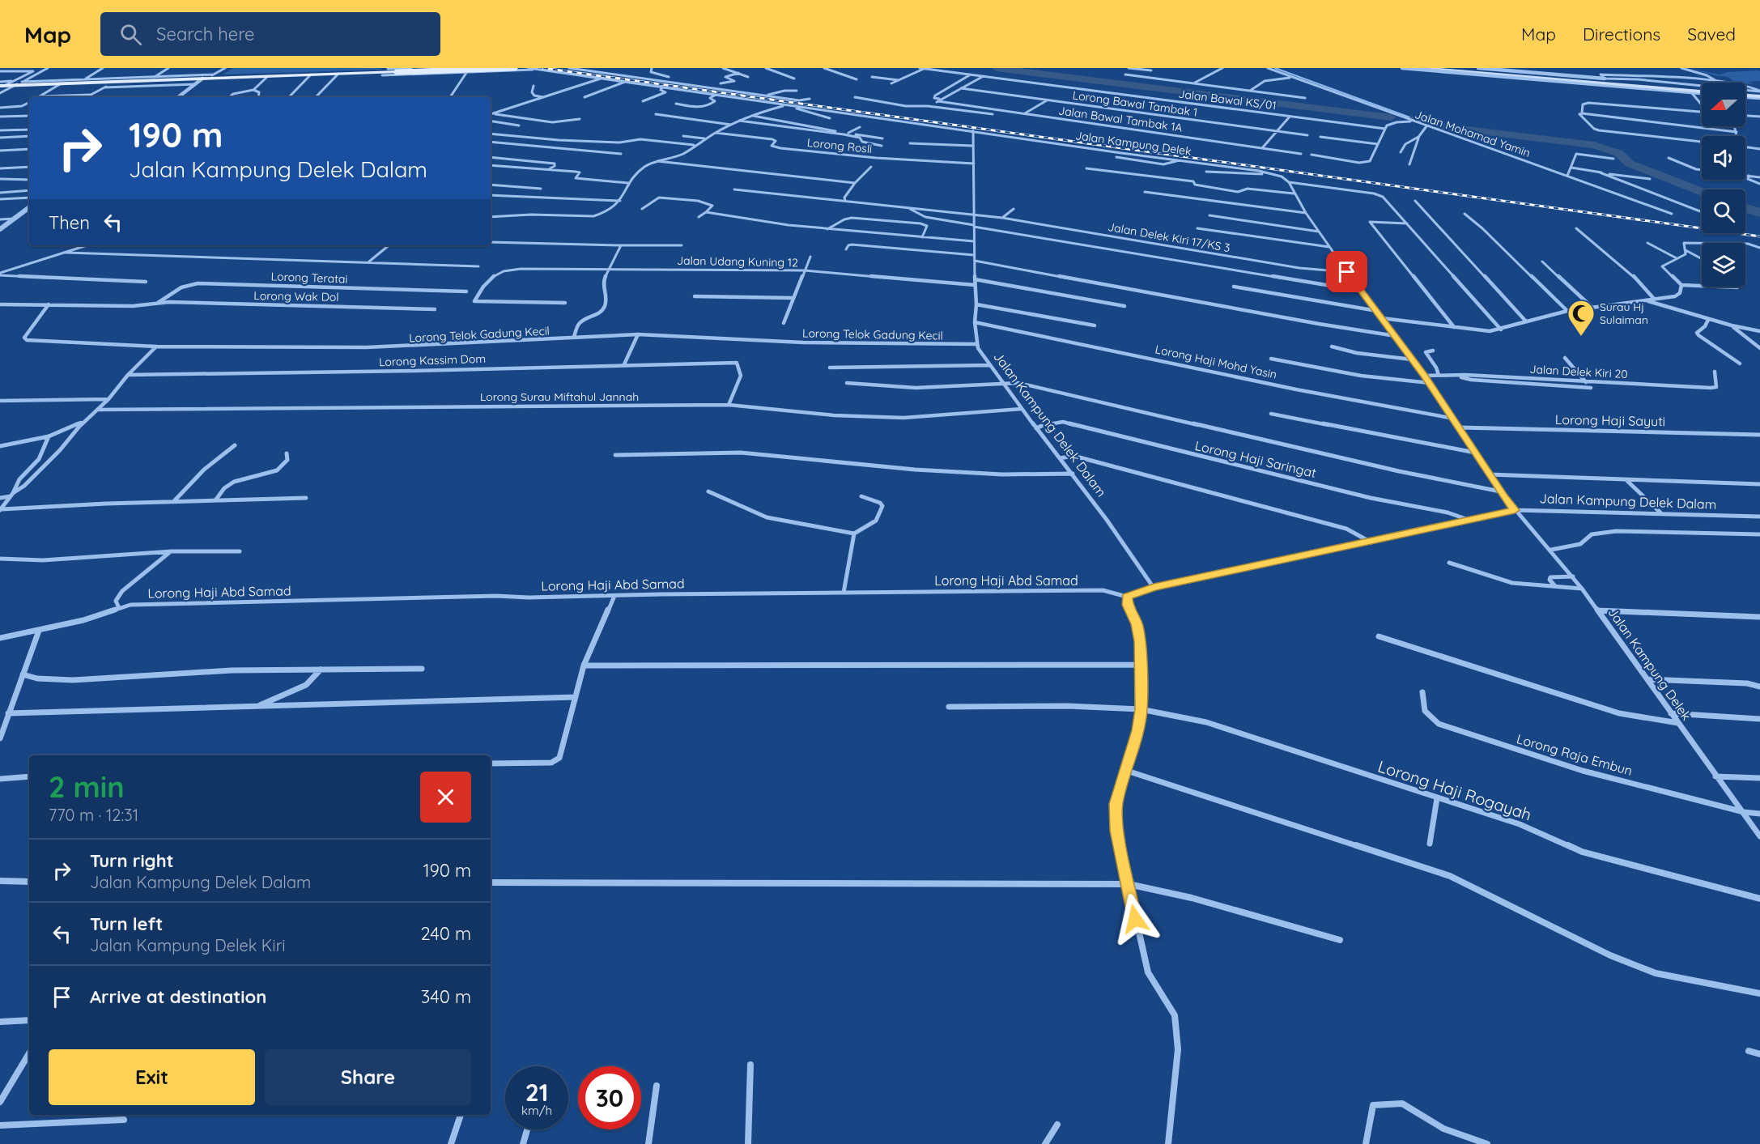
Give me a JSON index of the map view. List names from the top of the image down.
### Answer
{
  "streets": {
    "street": [
      "Jalan Bawal KS/01",
      "Lorong Bawal Tambak 1",
      "Jalan Bawal Tambak 1A",
      "Jalan Mohamad Yamin",
      "Jalan Kampung Delek",
      "Lorong Rosli",
      "Jalan Delek Kiri 17/KS 3",
      "Jalan Udang Kuning 12",
      "Lorong Teratai",
      "Lorong Wak Dol",
      "Lorong Telok Gadung Kecil",
      "Lorong Kassim Dom",
      "Lorong Haji Mohd Yasin",
      "Jalan Delek Kiri 20",
      "Lorong Surau Miftahul Jannah",
      "Lorong Haji Sayuti",
      "Jalan Kampung Delek Dalam",
      "Lorong Haji Saringat",
      "Lorong Haji Abd Samad",
      "Lorong Raja Embun",
      "Lorong Haji Rogayah"
    ]
  },
  "crossings": [
    ["Jalan Kampung Delek", "Jalan Delek Kiri 17/KS 3"],
    ["Jalan Kampung Delek", "Lorong Haji Mohd Yasin"],
    ["Jalan Kampung Delek", "Jalan Delek Kiri 20"],
    ["Jalan Kampung Delek", "Lorong Haji Sayuti"],
    ["Jalan Kampung Delek", "Jalan Kampung Delek Dalam"],
    ["Jalan Kampung Delek", "Lorong Raja Embun"],
    ["Lorong Rosli", "Jalan Kampung Delek Dalam"],
    ["Jalan Delek Kiri 17/KS 3", "Jalan Kampung Delek Dalam"],
    ["Jalan Udang Kuning 12", "Jalan Kampung Delek Dalam"],
    ["Lorong Teratai", "Lorong Wak Dol"],
    ["Lorong Wak Dol", "Lorong Telok Gadung Kecil"],
    ["Lorong Telok Gadung Kecil", "Jalan Kampung Delek Dalam"],
    ["Lorong Kassim Dom", "Lorong Surau Miftahul Jannah"],
    ["Lorong Haji Mohd Yasin", "Jalan Kampung Delek Dalam"],
    ["Lorong Surau Miftahul Jannah", "Jalan Kampung Delek Dalam"],
    ["Jalan Kampung Delek Dalam", "Lorong Haji Saringat"],
    ["Jalan Kampung Delek Dalam", "Lorong Haji Abd Samad"]
  ],
  "places": {
    "mosque": ["Surau Hj Sulaiman"]
  },
  "north": "left",
  "page": {
    "header": "Map",
    "search": "Search here",
    "nav": ["Map", "Directions", "Saved"],
    "turn": ["190 m", "Jalan Kampung Delek Dalam"],
    "then": "Then",
    "heading": ["2 min", "770 m · 12:31"],
    "list": [
      {
        "name": "Turn right",
        "note": "Jalan Kampung Delek Dalam",
        "value": "190 m"
      },
      {
        "name": "Turn left",
        "note": "Jalan Kampung Delek Kiri",
        "value": "240 m"
      },
      {
        "name": "Arrive at destination",
        "value": "340 m"
      }
    ],
    "buttons": ["Exit", "Share"],
    "speed": "21 km/h",
    "limit": "30"
  }
}
